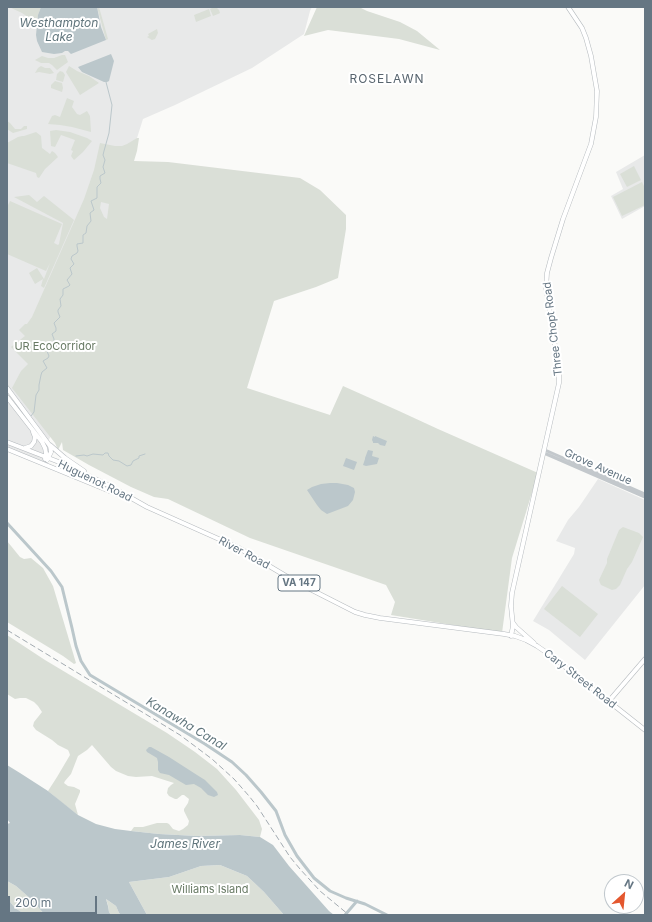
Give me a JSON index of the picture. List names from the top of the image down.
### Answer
{
  "streets": {
    "main road": [
      "Three Chopt Road",
      "Huguenot Road",
      "River Road",
      "VA 147",
      "Cary Street Road"
    ],
    "street": ["Grove Avenue"]
  },
  "crossings": [
    ["Three Chopt Road", "Grove Avenue"],
    ["Three Chopt Road", "River Road"],
    ["Three Chopt Road", "Cary Street Road"],
    ["Huguenot Road", "River Road"],
    ["River Road", "Cary Street Road"]
  ],
  "districts": ["ROSELAWN"],
  "water": ["Westhampton Lake", "Kanawha Canal", "James River"],
  "parks": ["UR EcoCorridor", "Williams Island"],
  "scale_bar": "200 m",
  "north": "top right"
}
